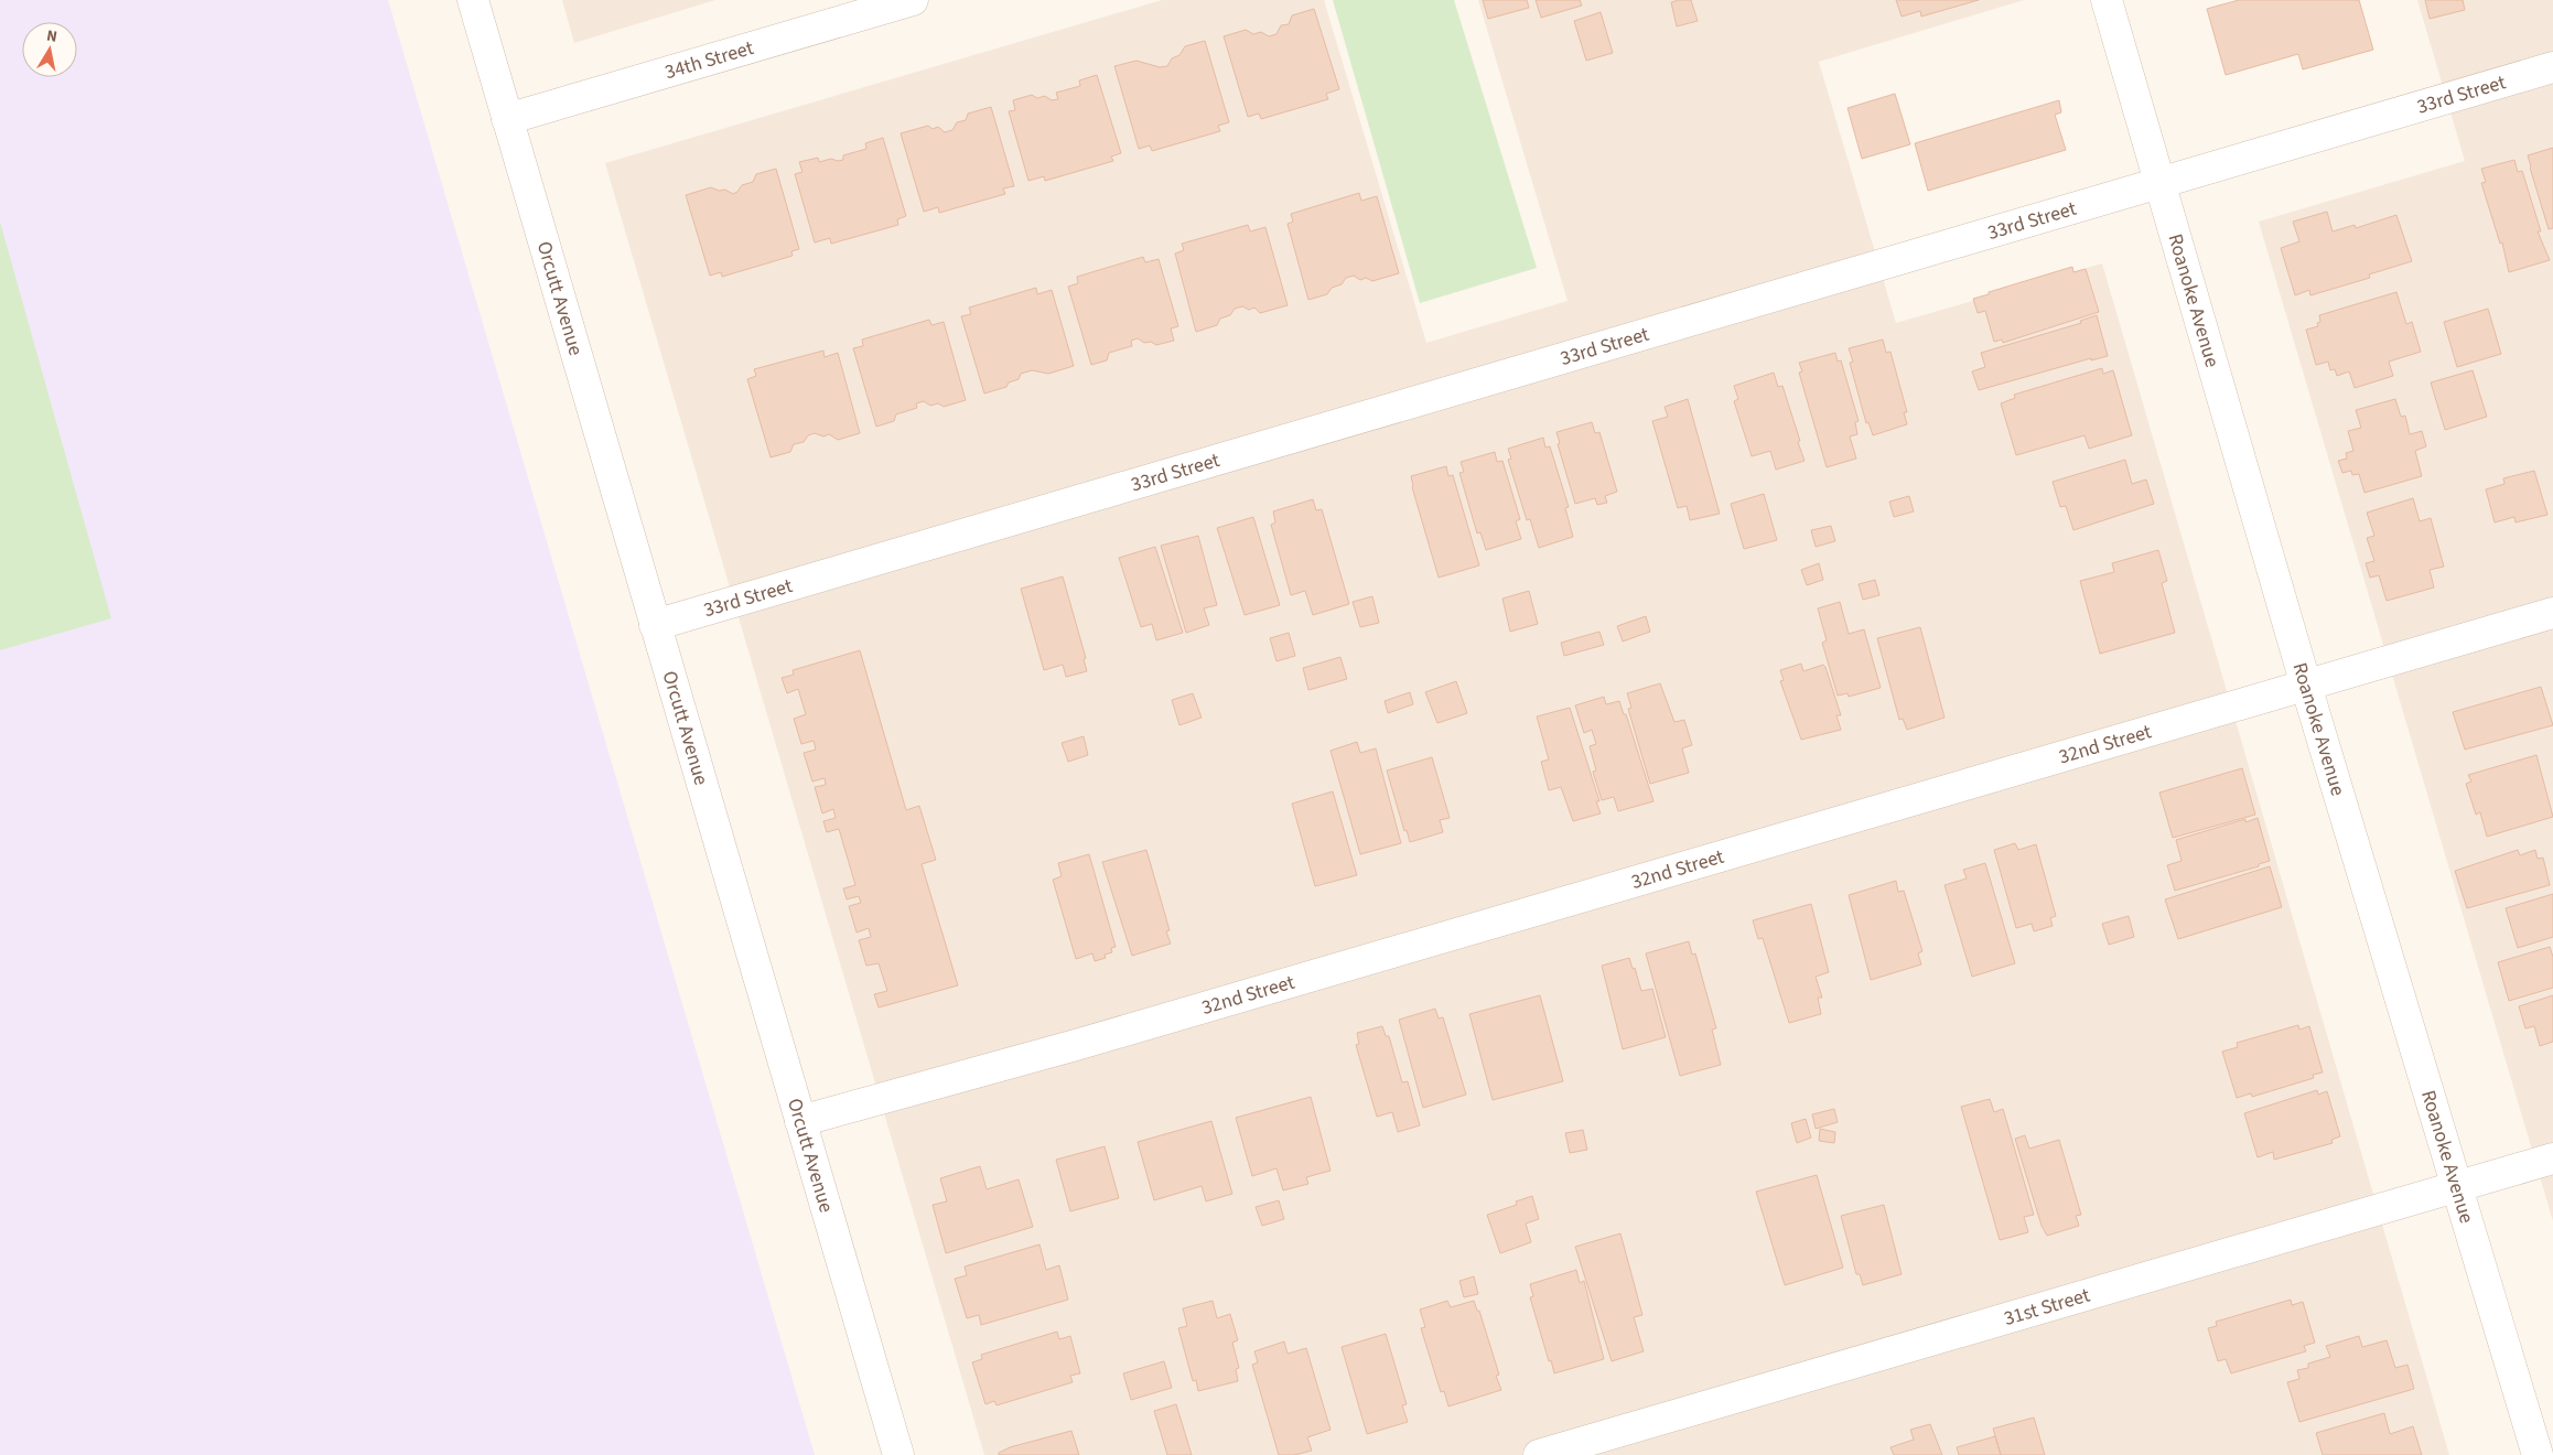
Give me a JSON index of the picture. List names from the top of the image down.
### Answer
{
  "streets": {
    "street": [
      "34th Street",
      "33rd Street",
      "Orcutt Avenue",
      "Roanoke Avenue",
      "32nd Street",
      "31st Street"
    ]
  },
  "crossings": [
    ["34th Street", "Orcutt Avenue"],
    ["33rd Street", "Orcutt Avenue"],
    ["33rd Street", "Roanoke Avenue"],
    ["Orcutt Avenue", "32nd Street"],
    ["Roanoke Avenue", "32nd Street"],
    ["Roanoke Avenue", "31st Street"]
  ],
  "north": "top"
}
